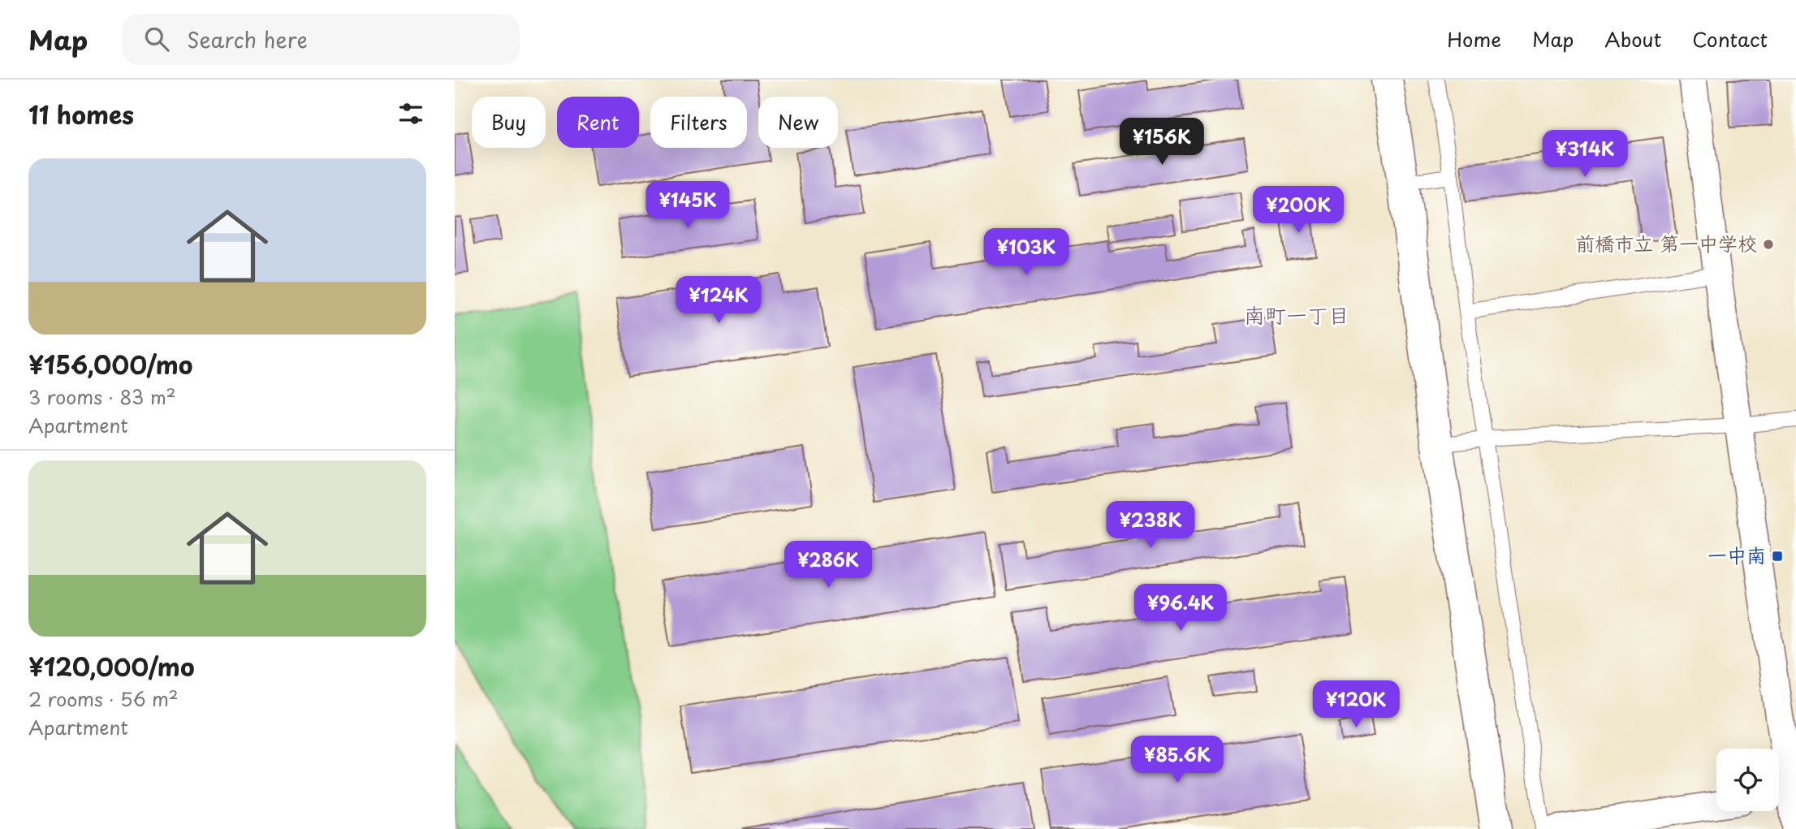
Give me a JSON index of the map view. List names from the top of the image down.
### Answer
{
  "districts": ["南町一丁目"],
  "places": {
    "other": ["前橋市立 第一中学校"],
    "transit": ["一中南"]
  },
  "page": {
    "header": "Map",
    "search": "Search here",
    "nav": [
      "Home",
      "Map",
      "About",
      "Contact"
    ],
    "heading": "11 homes",
    "chip": [
      "Buy",
      "Rent",
      "Filters",
      "New"
    ],
    "price": [
      "¥156K",
      "¥314K",
      "¥145K",
      "¥200K",
      "¥103K",
      "¥124K",
      "¥238K",
      "¥286K",
      "¥96.4K",
      "¥120K",
      "¥85.6K"
    ],
    "list": [
      {
        "name": "¥156,000/mo",
        "note": "3 rooms · 83 m² · Apartment"
      },
      {
        "name": "¥120,000/mo",
        "note": "2 rooms · 56 m² · Apartment"
      }
    ]
  }
}
